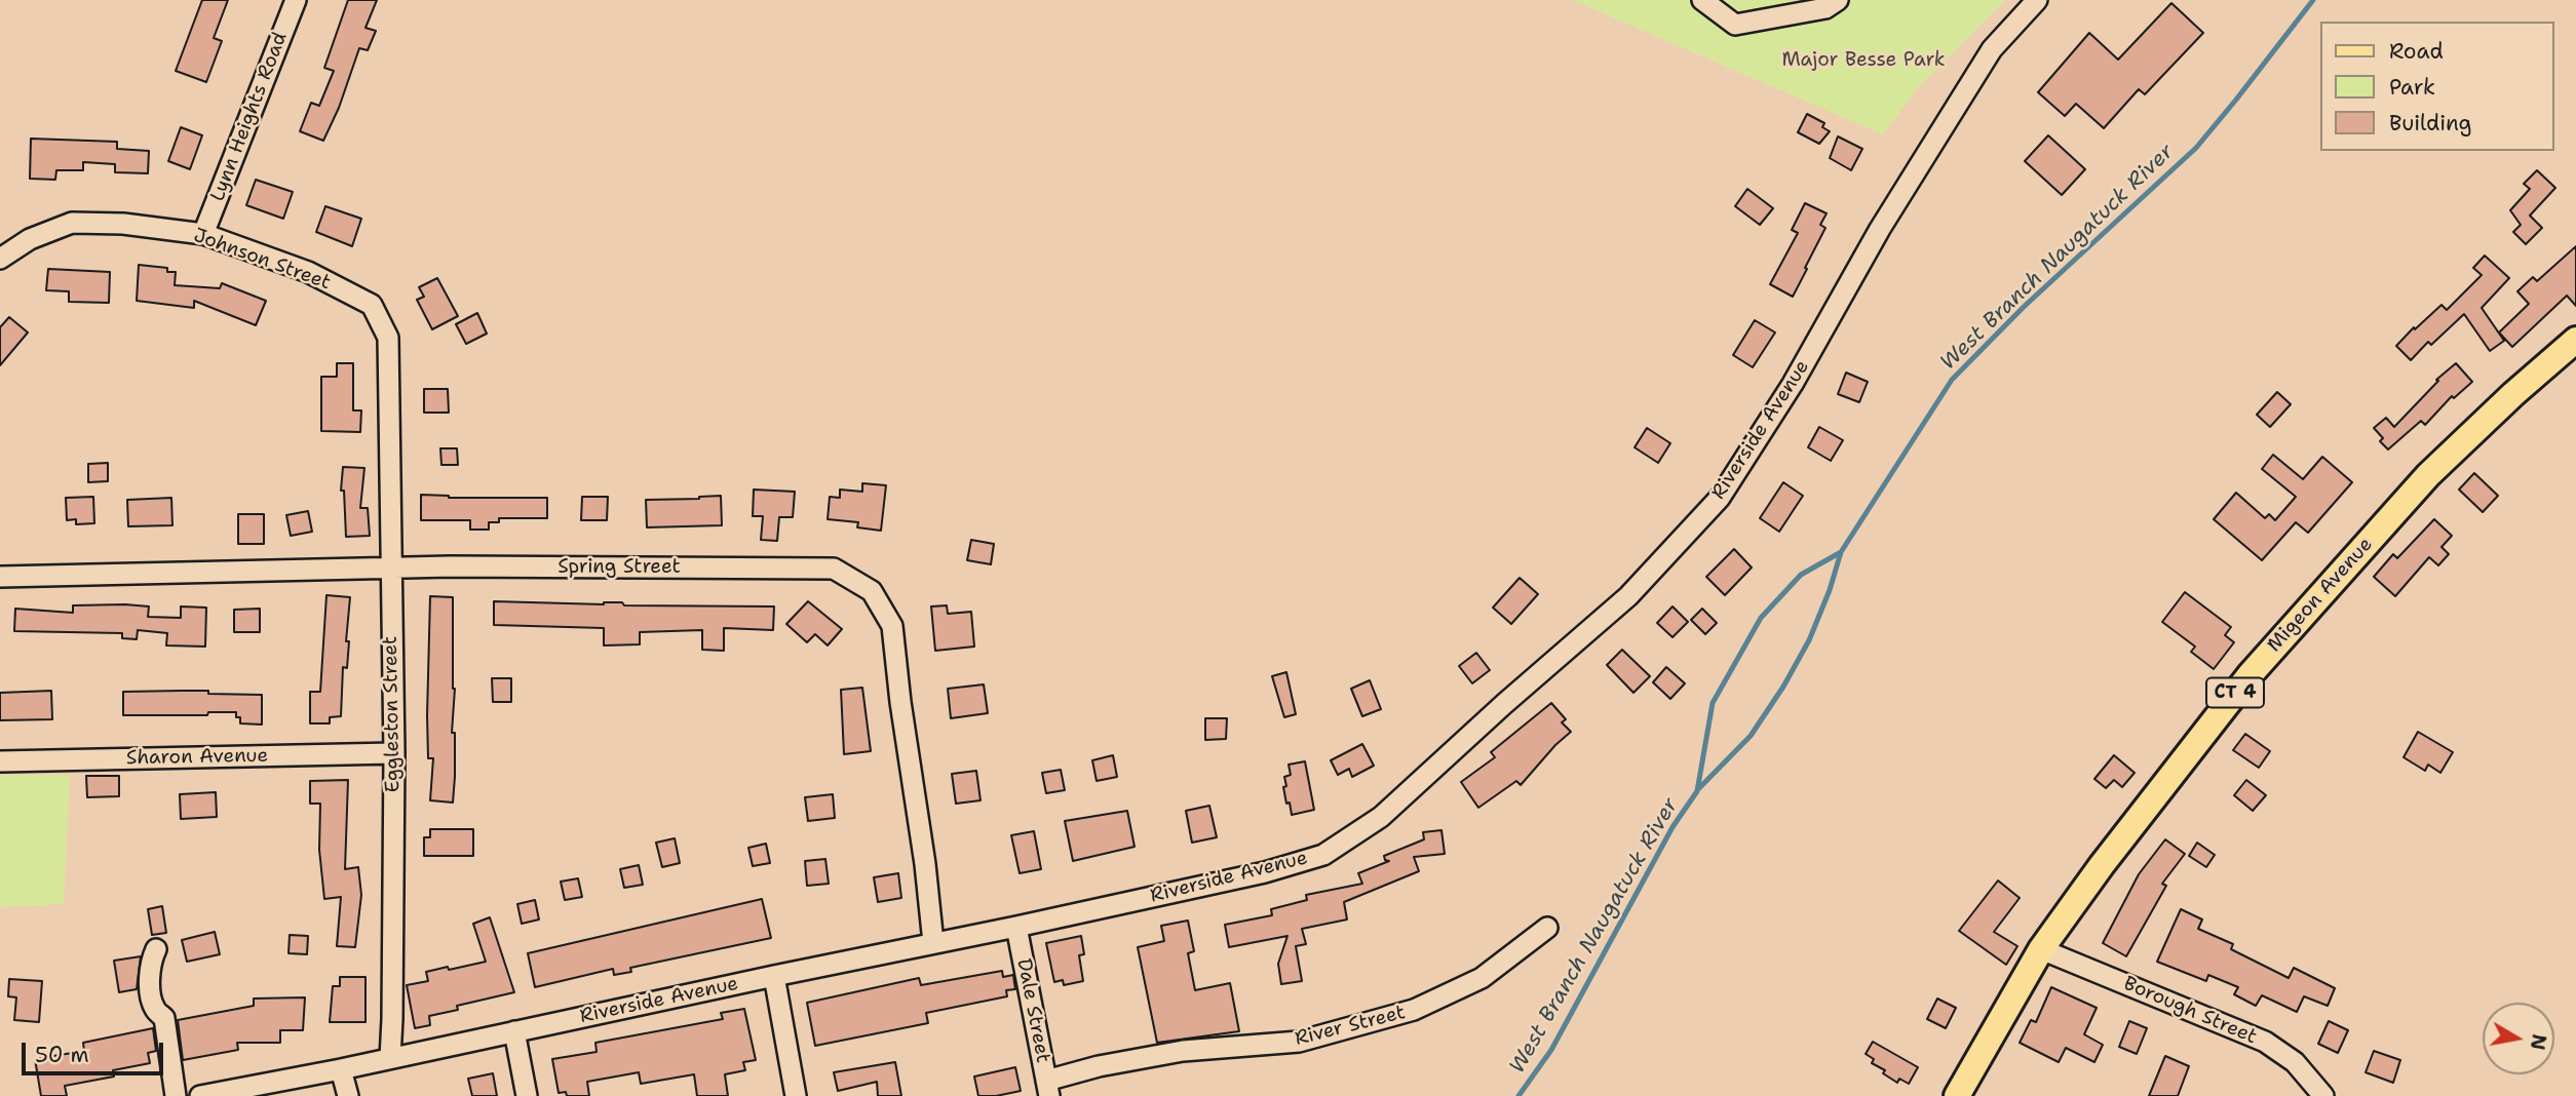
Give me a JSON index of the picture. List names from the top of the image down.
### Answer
{
  "streets": {
    "main road": ["Migeon Avenue", "CT 4"],
    "street": [
      "Lynn Heights Road",
      "Johnson Street",
      "Riverside Avenue",
      "Spring Street",
      "Eggleston Street",
      "Sharon Avenue",
      "Dale Street",
      "Borough Street",
      "River Street"
    ]
  },
  "crossings": [
    ["Lynn Heights Road", "Johnson Street"],
    ["Johnson Street", "Eggleston Street"],
    ["Riverside Avenue", "Spring Street"],
    ["Riverside Avenue", "Eggleston Street"],
    ["Riverside Avenue", "Dale Street"],
    ["Spring Street", "Eggleston Street"],
    ["Migeon Avenue", "Borough Street"],
    ["Eggleston Street", "Sharon Avenue"],
    ["Dale Street", "River Street"]
  ],
  "water": ["West Branch Naugatuck River"],
  "parks": ["Major Besse Park"],
  "legend": ["Road", "Park", "Building"],
  "scale_bar": "50 m",
  "north": "right"
}
